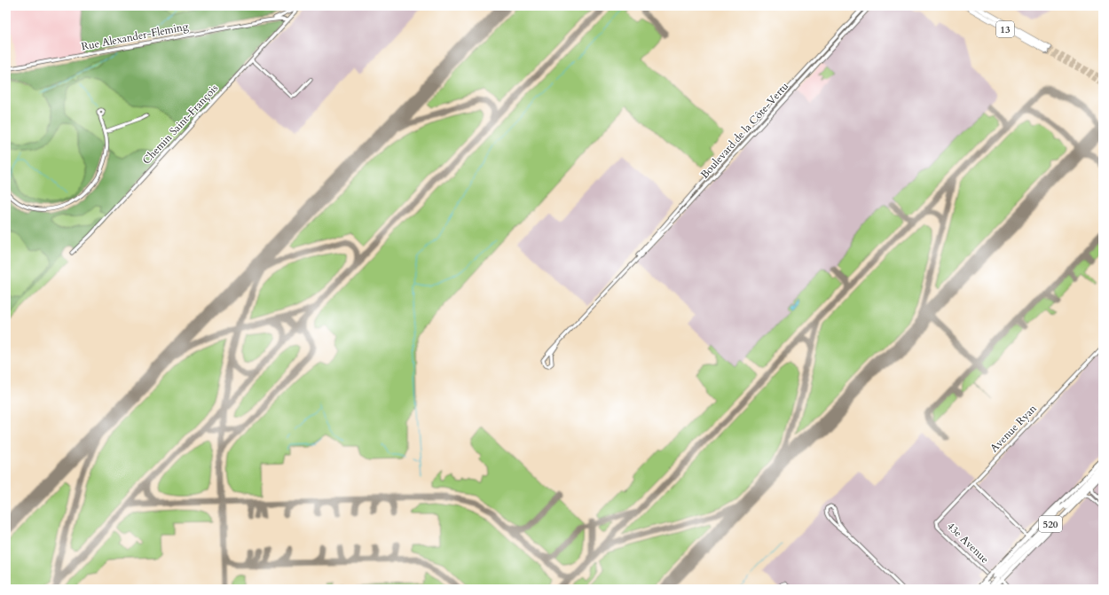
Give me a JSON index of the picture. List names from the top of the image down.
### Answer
{
  "streets": {
    "highway": ["13", "520"],
    "street": [
      "Rue Alexander-Fleming",
      "Chemin Saint-François",
      "Boulevard de la Côte-Vertu",
      "Avenue Ryan",
      "43e Avenue"
    ]
  },
  "crossings": [
    ["Rue Alexander-Fleming", "Chemin Saint-François"],
    ["Avenue Ryan", "43e Avenue"]
  ]
}
